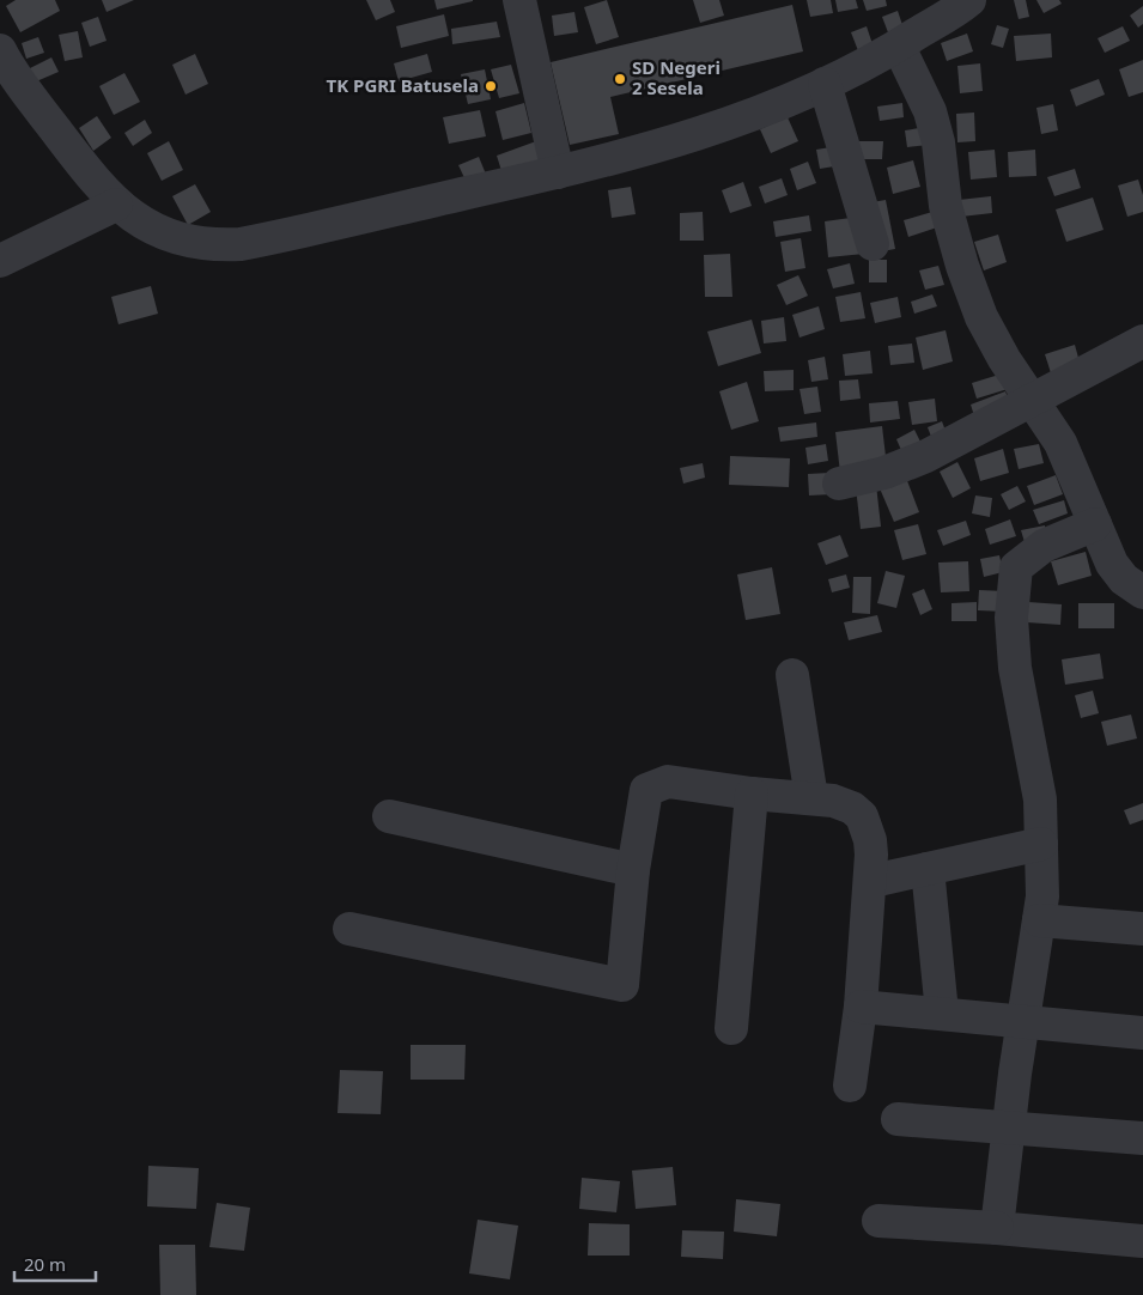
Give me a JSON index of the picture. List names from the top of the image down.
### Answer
{
  "places": ["SD Negeri 2 Sesela", "TK PGRI Batusela"],
  "scale_bar": "20 m"
}
